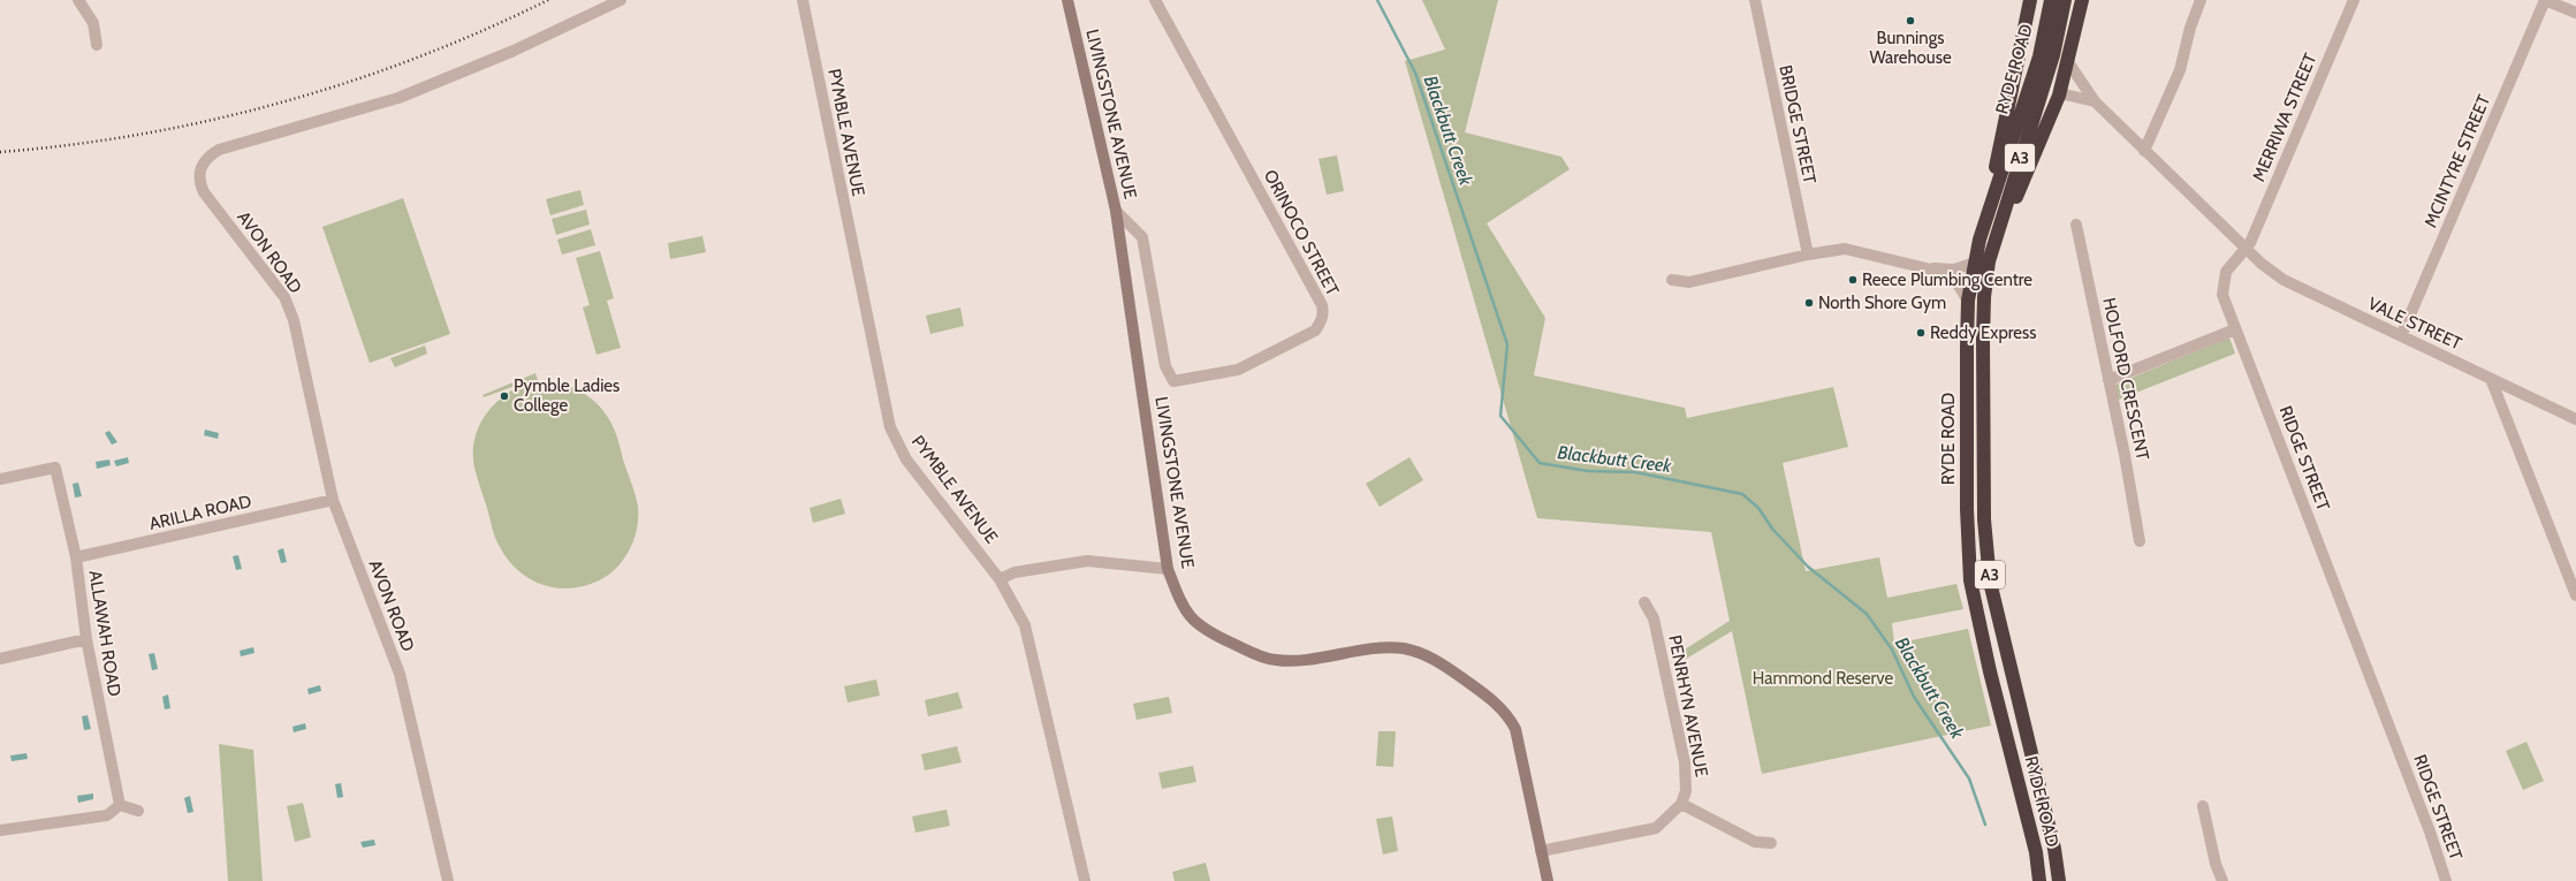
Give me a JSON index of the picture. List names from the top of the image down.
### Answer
{
  "streets": {
    "highway": ["RYDE ROAD", "A3"],
    "street": [
      "LIVINGSTONE AVENUE",
      "MERRIWA STREET",
      "BRIDGE STREET",
      "PYMBLE AVENUE",
      "MCINTYRE STREET",
      "ORINOCO STREET",
      "AVON ROAD",
      "VALE STREET",
      "HOLFORD CRESCENT",
      "RIDGE STREET",
      "ARILLA ROAD",
      "ALLAWAH ROAD",
      "PENRHYN AVENUE"
    ]
  },
  "crossings": [
    ["LIVINGSTONE AVENUE", "ORINOCO STREET"],
    ["MERRIWA STREET", "VALE STREET"],
    ["MERRIWA STREET", "RIDGE STREET"],
    ["MCINTYRE STREET", "VALE STREET"],
    ["AVON ROAD", "ARILLA ROAD"],
    ["VALE STREET", "RIDGE STREET"],
    ["ARILLA ROAD", "ALLAWAH ROAD"]
  ],
  "water": ["Blackbutt Creek"],
  "parks": ["Hammond Reserve"],
  "places": [
    "Bunnings Warehouse",
    "Reece Plumbing Centre",
    "North Shore Gym",
    "Reddy Express",
    "Pymble Ladies College"
  ]
}
